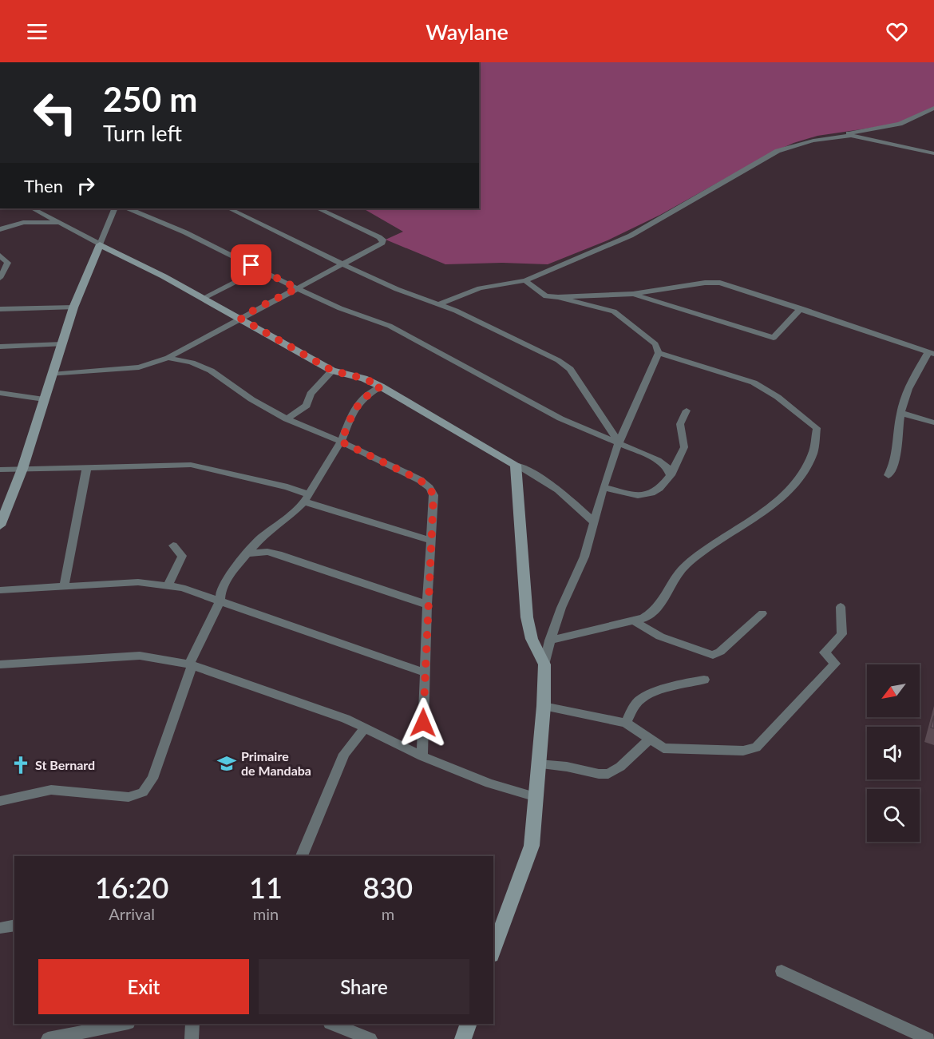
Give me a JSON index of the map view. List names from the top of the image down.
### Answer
{
  "places": {
    "school or university": ["Primaire de Mandaba"],
    "church": ["St Bernard"]
  },
  "north": "bottom left",
  "page": {
    "header": "Waylane",
    "turn": ["250 m", "Turn left"],
    "then": "Then",
    "eta": [
      "16:20",
      "Arrival",
      "11",
      "min",
      "830",
      "m"
    ],
    "buttons": ["Exit", "Share"]
  }
}
